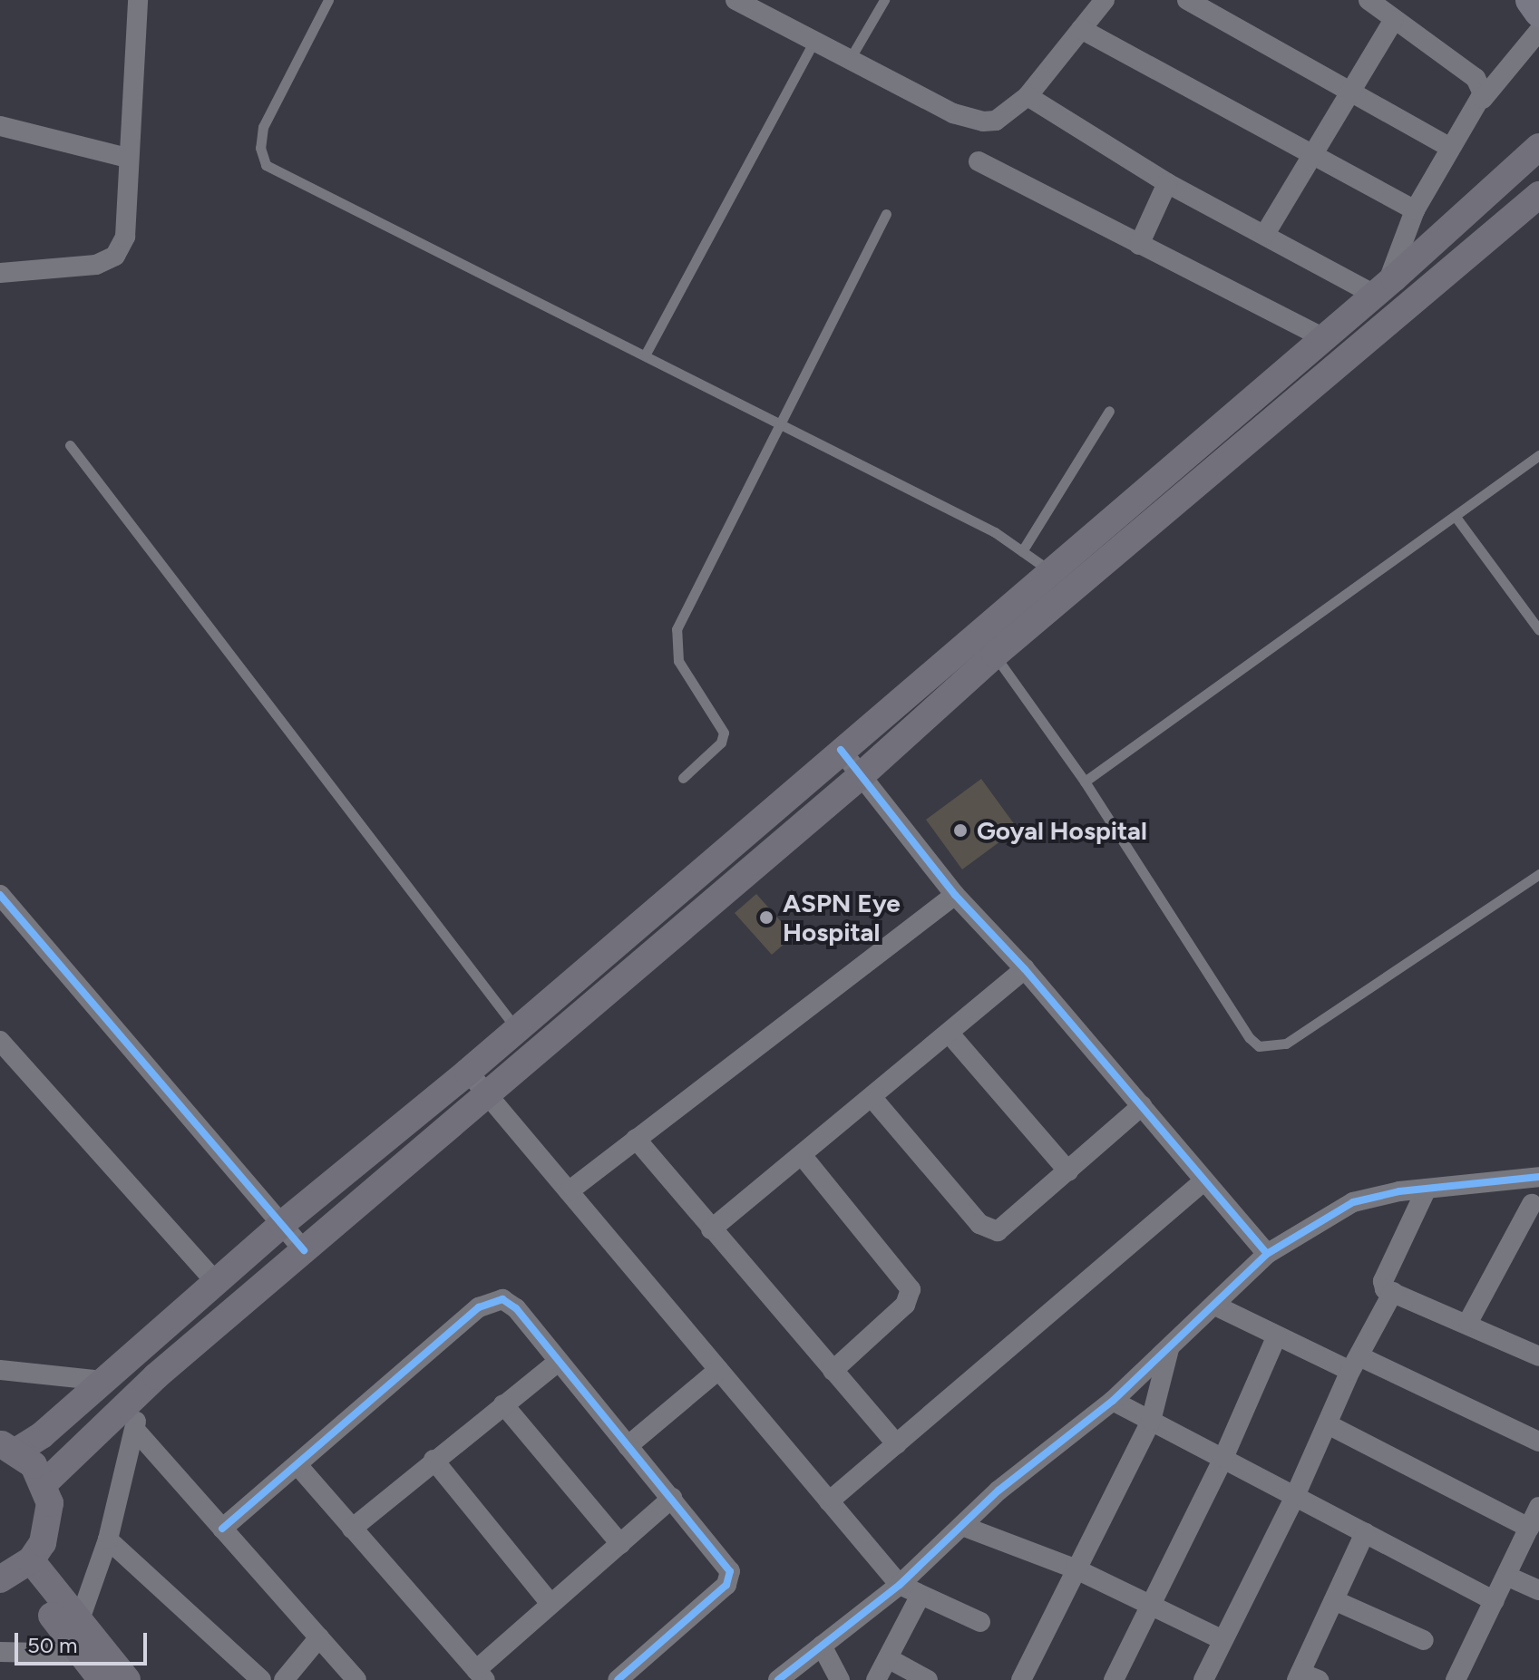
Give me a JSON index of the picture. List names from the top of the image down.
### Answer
{
  "places": ["Goyal Hospital", "ASPN Eye Hospital"],
  "scale_bar": "50 m"
}
